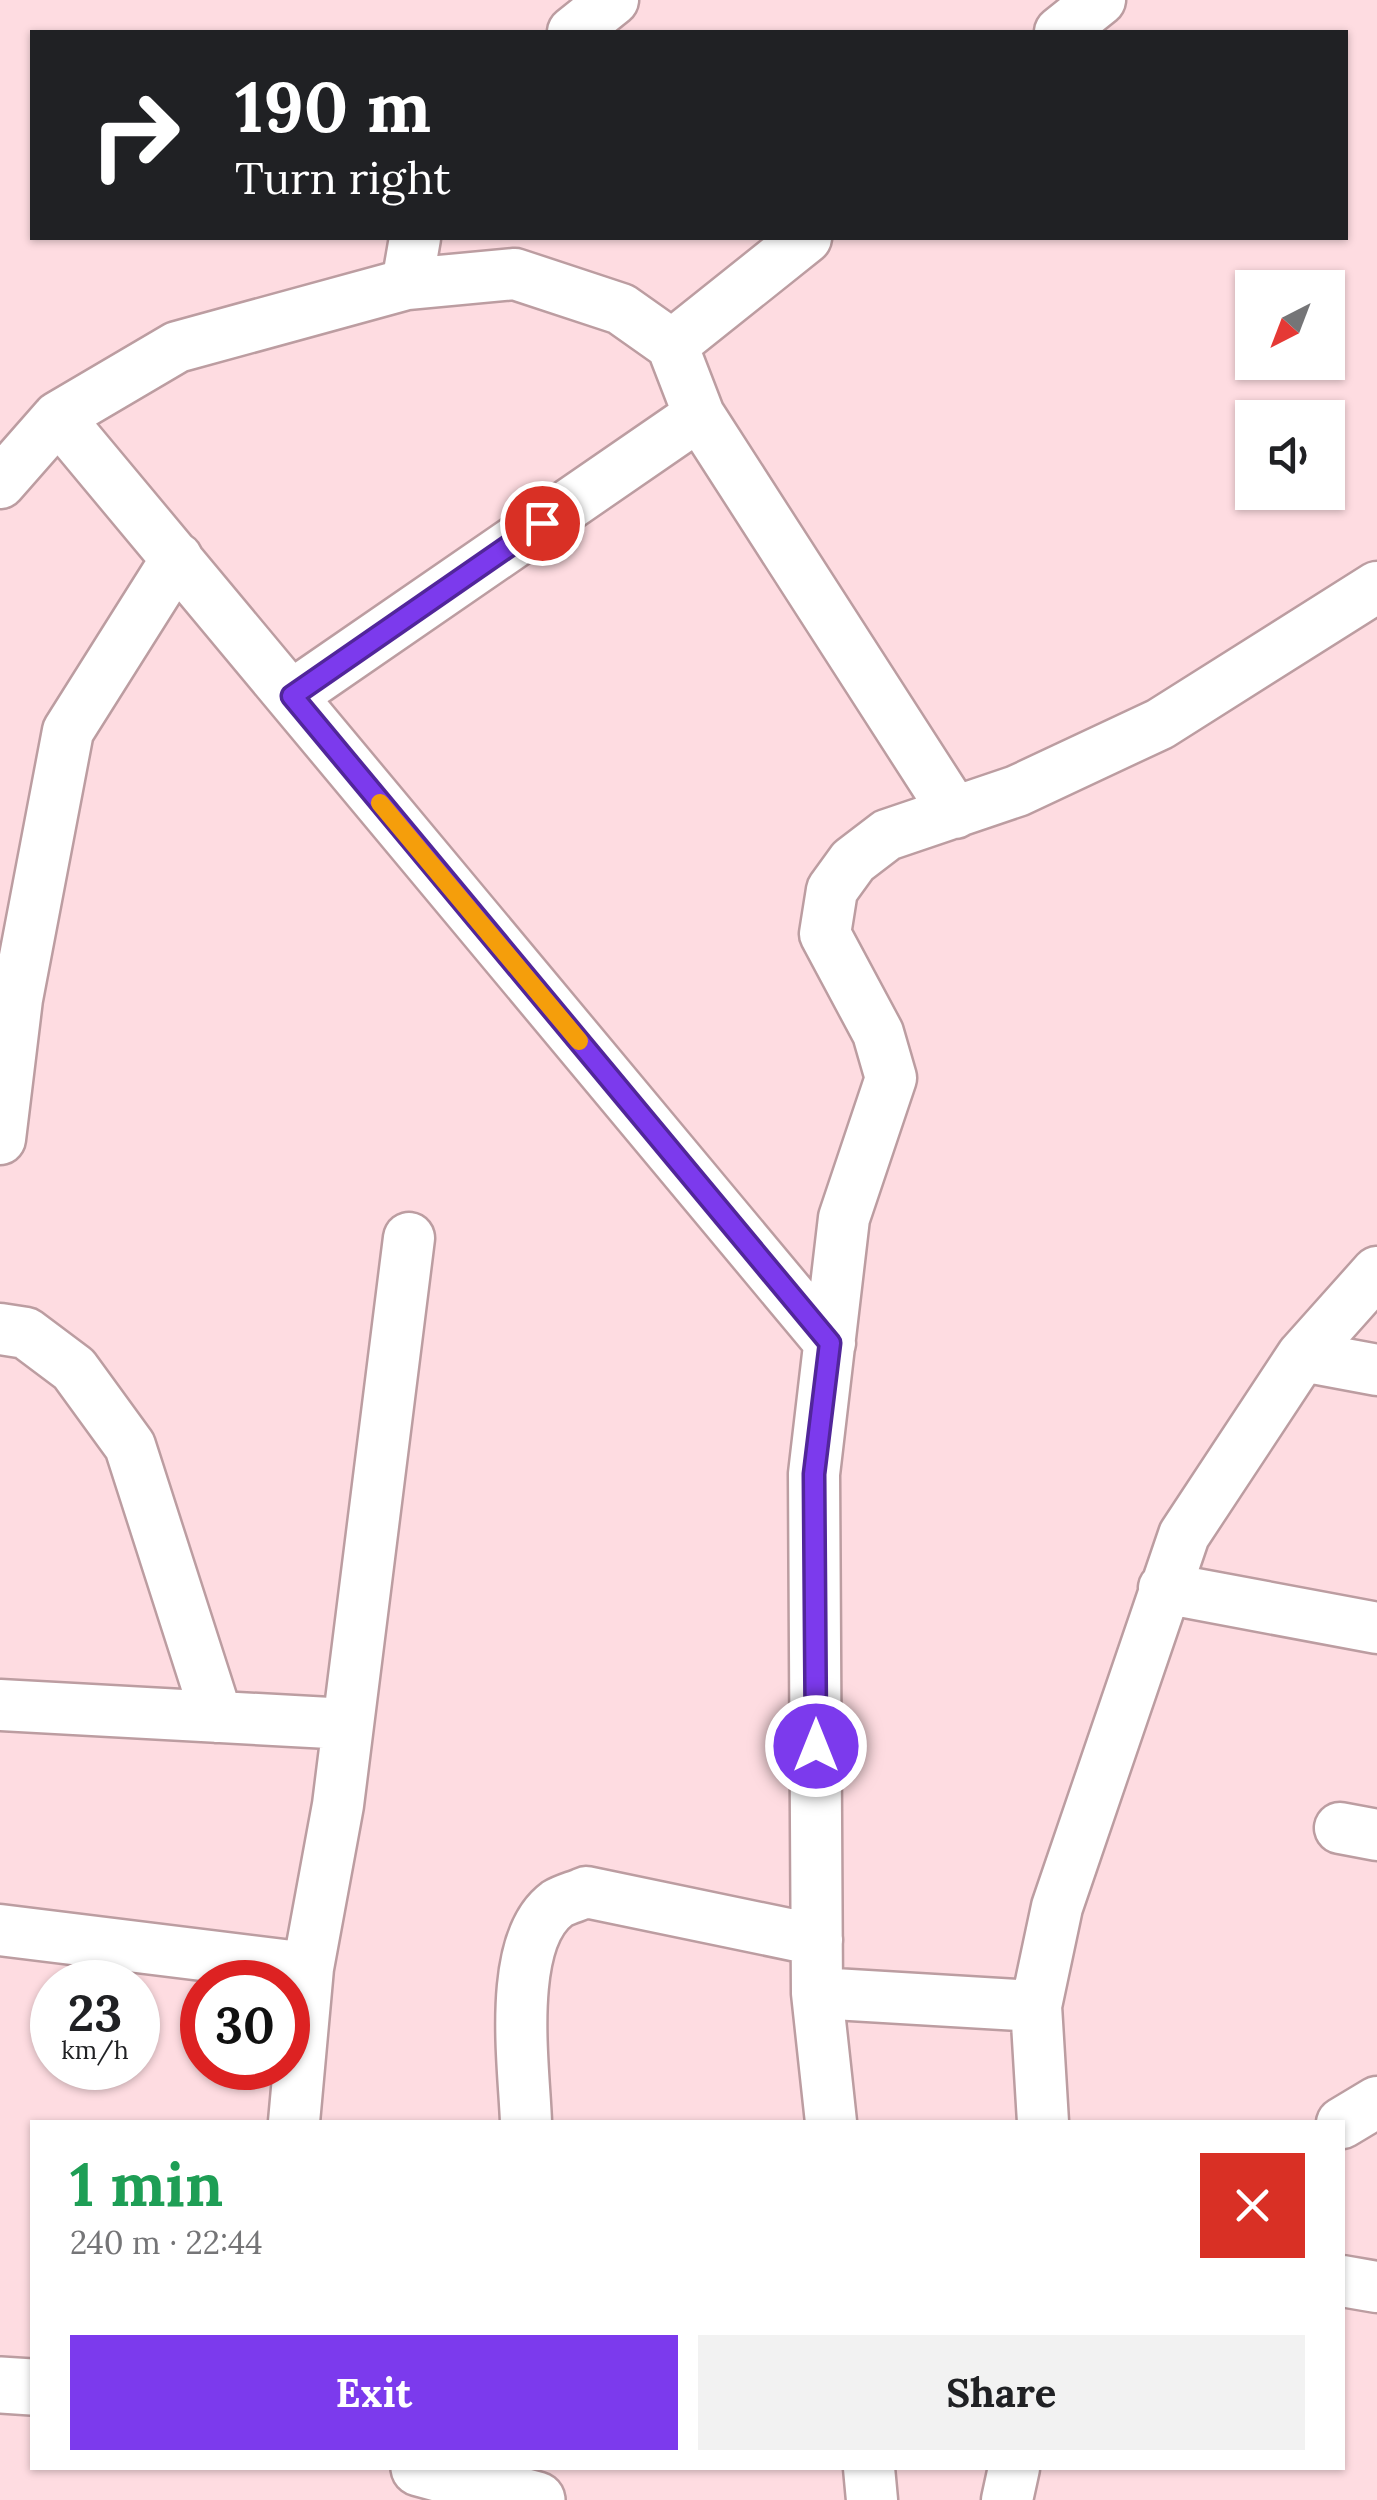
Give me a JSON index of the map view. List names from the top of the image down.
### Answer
{
  "north": "bottom left",
  "page": {
    "turn": ["190 m", "Turn right"],
    "speed": "23 km/h",
    "limit": "30",
    "heading": ["1 min", "240 m · 22:44"],
    "buttons": ["Exit", "Share"]
  }
}
